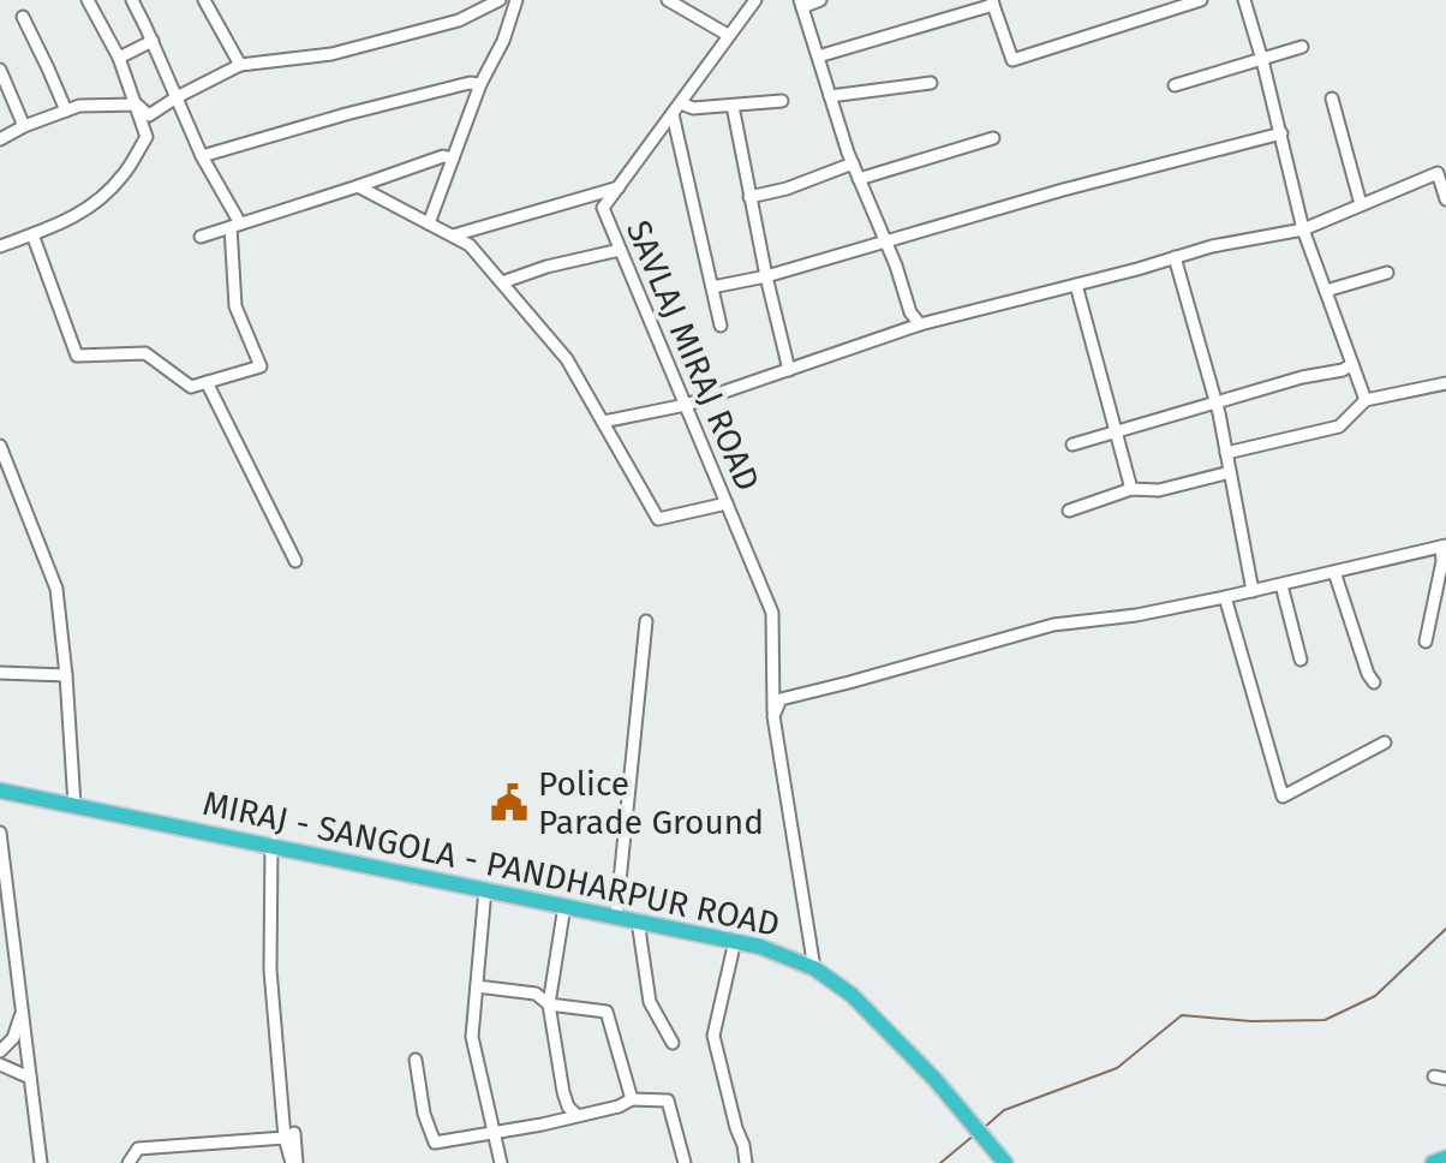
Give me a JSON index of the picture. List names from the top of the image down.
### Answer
{
  "streets": {
    "highway": ["MIRAJ - SANGOLA - PANDHARPUR ROAD"],
    "street": ["SAVLAJ MIRAJ ROAD"]
  },
  "crossings": [
    ["SAVLAJ MIRAJ ROAD", "MIRAJ - SANGOLA - PANDHARPUR ROAD"]
  ],
  "places": {
    "public building": ["Police Parade Ground"]
  }
}
